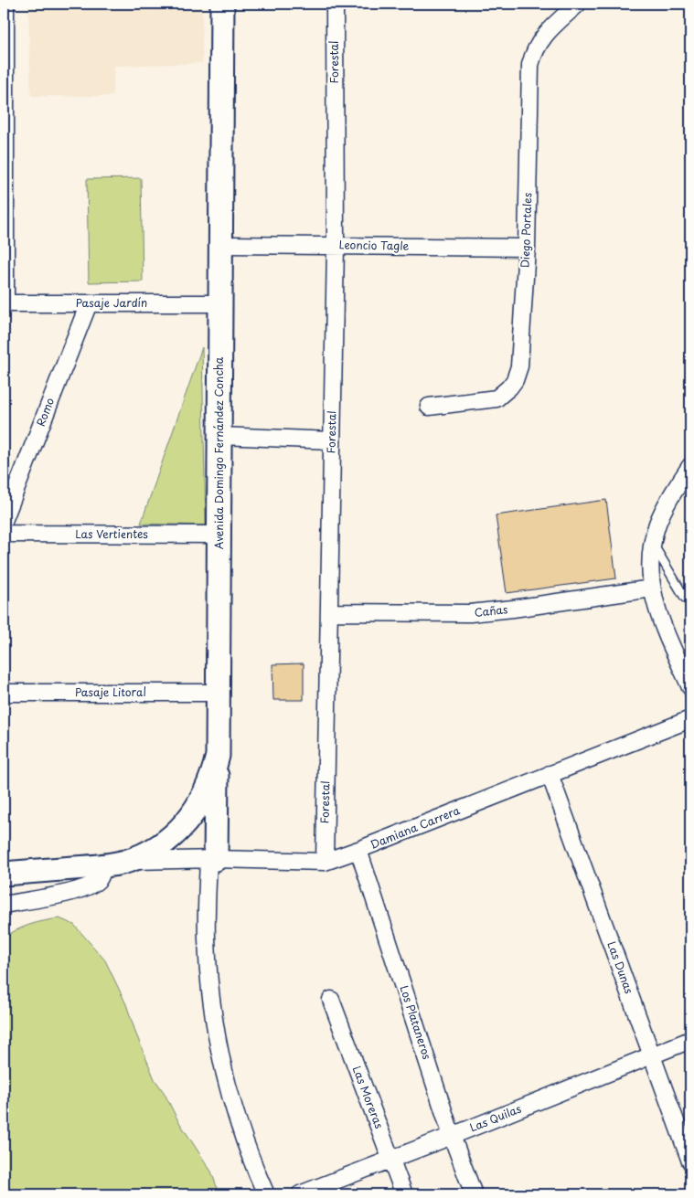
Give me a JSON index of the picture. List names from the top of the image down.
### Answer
{
  "streets": {
    "main road": ["Avenida Domingo Fernández Concha"],
    "street": [
      "Forestal",
      "Diego Portales",
      "Leoncio Tagle",
      "Pasaje Jardín",
      "Romo",
      "Las Vertientes",
      "Cañas",
      "Pasaje Litoral",
      "Damiana Carrera",
      "Las Dunas",
      "Los Plataneros",
      "Las Moreras",
      "Las Quilas"
    ]
  },
  "crossings": [
    ["Forestal", "Leoncio Tagle"],
    ["Forestal", "Cañas"],
    ["Forestal", "Damiana Carrera"],
    ["Diego Portales", "Leoncio Tagle"],
    ["Leoncio Tagle", "Avenida Domingo Fernández Concha"],
    ["Pasaje Jardín", "Romo"],
    ["Pasaje Jardín", "Avenida Domingo Fernández Concha"],
    ["Avenida Domingo Fernández Concha", "Las Vertientes"],
    ["Avenida Domingo Fernández Concha", "Pasaje Litoral"],
    ["Avenida Domingo Fernández Concha", "Damiana Carrera"],
    ["Damiana Carrera", "Las Dunas"],
    ["Damiana Carrera", "Los Plataneros"],
    ["Las Dunas", "Las Quilas"],
    ["Los Plataneros", "Las Quilas"],
    ["Las Moreras", "Las Quilas"]
  ]
}
